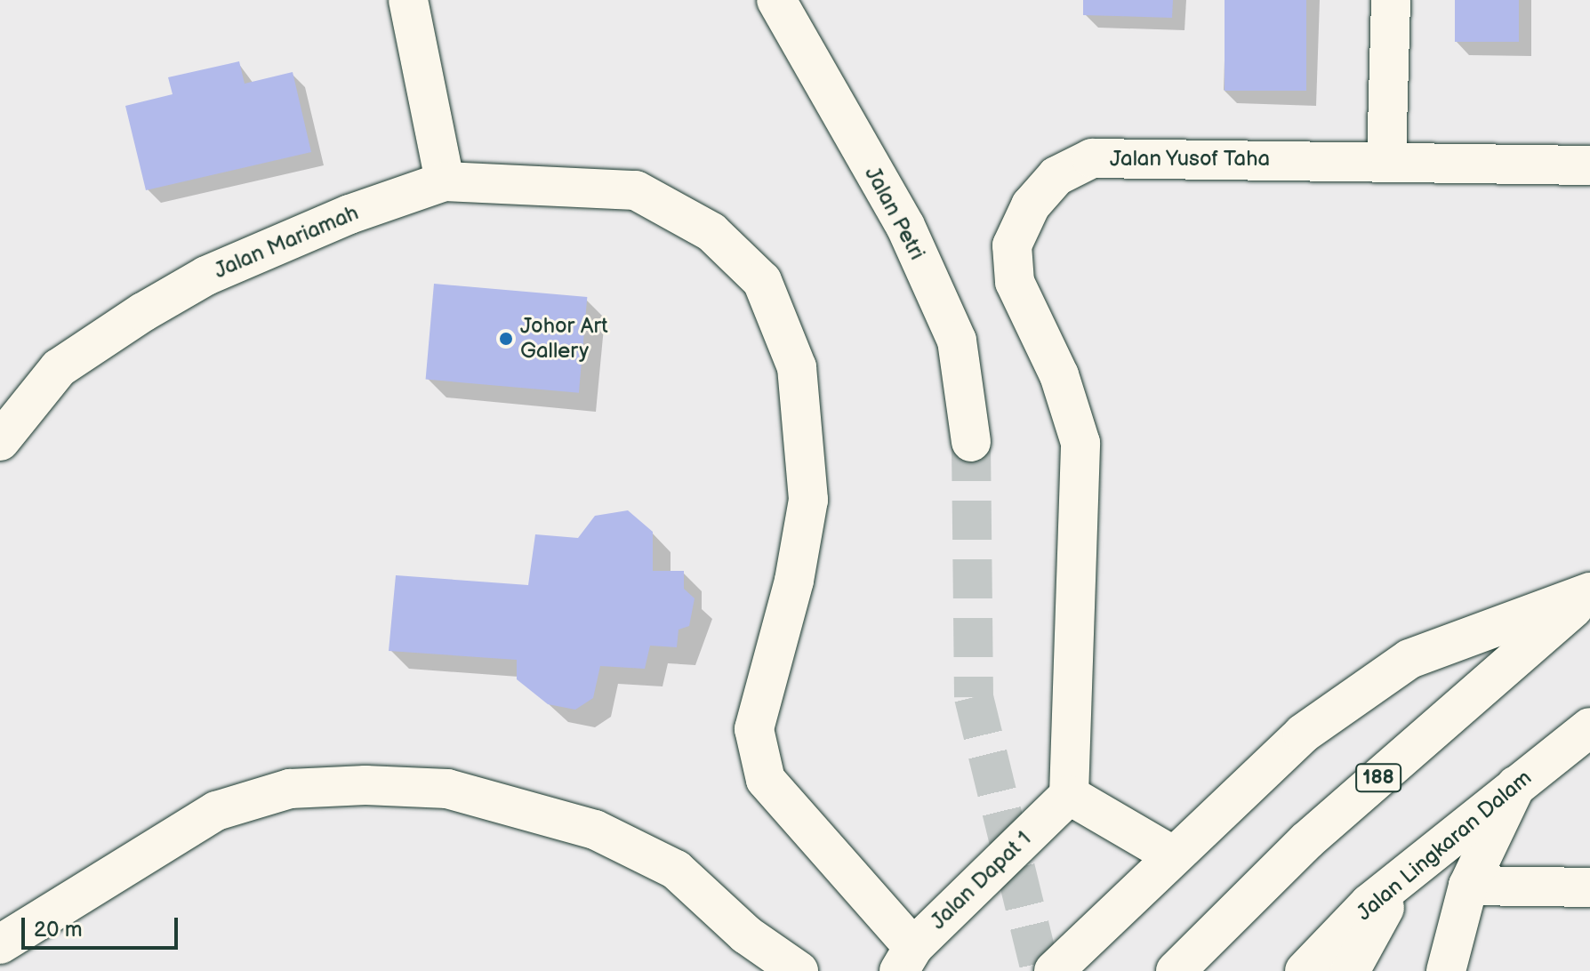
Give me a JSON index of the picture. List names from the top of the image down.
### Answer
{
  "streets": {
    "main road": [
      "Jalan Yusof Taha",
      "Jalan Petri",
      "Jalan Mariamah",
      "188",
      "Jalan Lingkaran Dalam",
      "Jalan Dapat 1"
    ]
  },
  "crossings": [
    ["Jalan Yusof Taha", "Jalan Dapat 1"]
  ],
  "places": ["Johor Art Gallery"],
  "scale_bar": "20 m"
}
